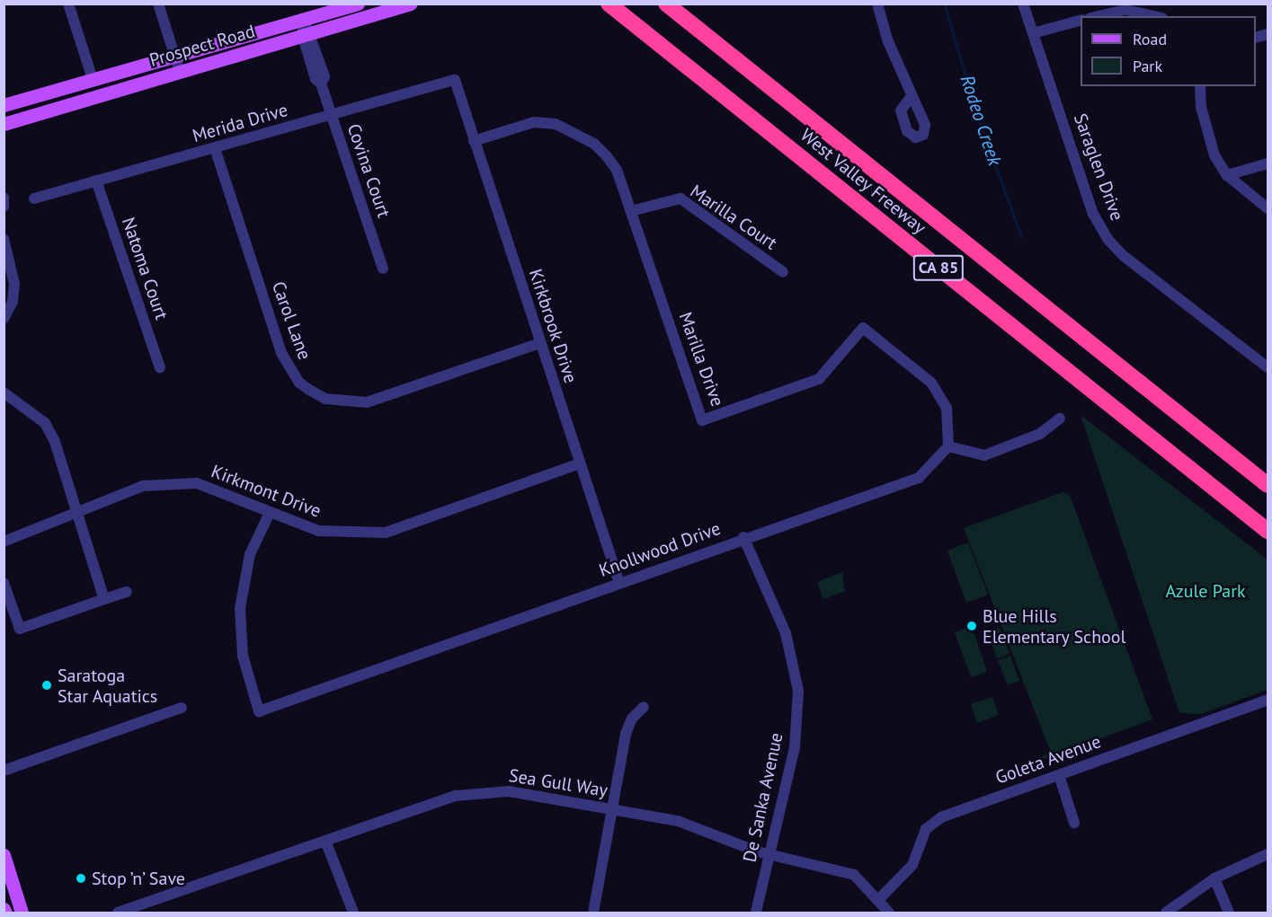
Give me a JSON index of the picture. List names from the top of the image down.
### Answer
{
  "streets": {
    "highway": ["West Valley Freeway", "CA 85"],
    "main road": ["Prospect Road"],
    "street": [
      "Merida Drive",
      "Saraglen Drive",
      "Covina Court",
      "Marilla Court",
      "Natoma Court",
      "Carol Lane",
      "Kirkbrook Drive",
      "Marilla Drive",
      "Kirkmont Drive",
      "Knollwood Drive",
      "Goleta Avenue",
      "Sea Gull Way",
      "De Sanka Avenue"
    ]
  },
  "crossings": [
    ["Prospect Road", "Covina Court"],
    ["Merida Drive", "Covina Court"],
    ["Merida Drive", "Natoma Court"],
    ["Merida Drive", "Carol Lane"],
    ["Merida Drive", "Kirkbrook Drive"],
    ["Marilla Court", "Marilla Drive"],
    ["Carol Lane", "Kirkbrook Drive"],
    ["Kirkbrook Drive", "Marilla Drive"],
    ["Kirkbrook Drive", "Kirkmont Drive"],
    ["Kirkbrook Drive", "Knollwood Drive"],
    ["Marilla Drive", "Knollwood Drive"],
    ["Kirkmont Drive", "Knollwood Drive"],
    ["Knollwood Drive", "De Sanka Avenue"],
    ["Goleta Avenue", "Sea Gull Way"],
    ["Sea Gull Way", "De Sanka Avenue"]
  ],
  "water": ["Rodeo Creek"],
  "parks": ["Azule Park"],
  "places": ["Blue Hills Elementary School", "Saratoga Star Aquatics", "Stop ’n’ Save"],
  "legend": ["Road", "Park"]
}
